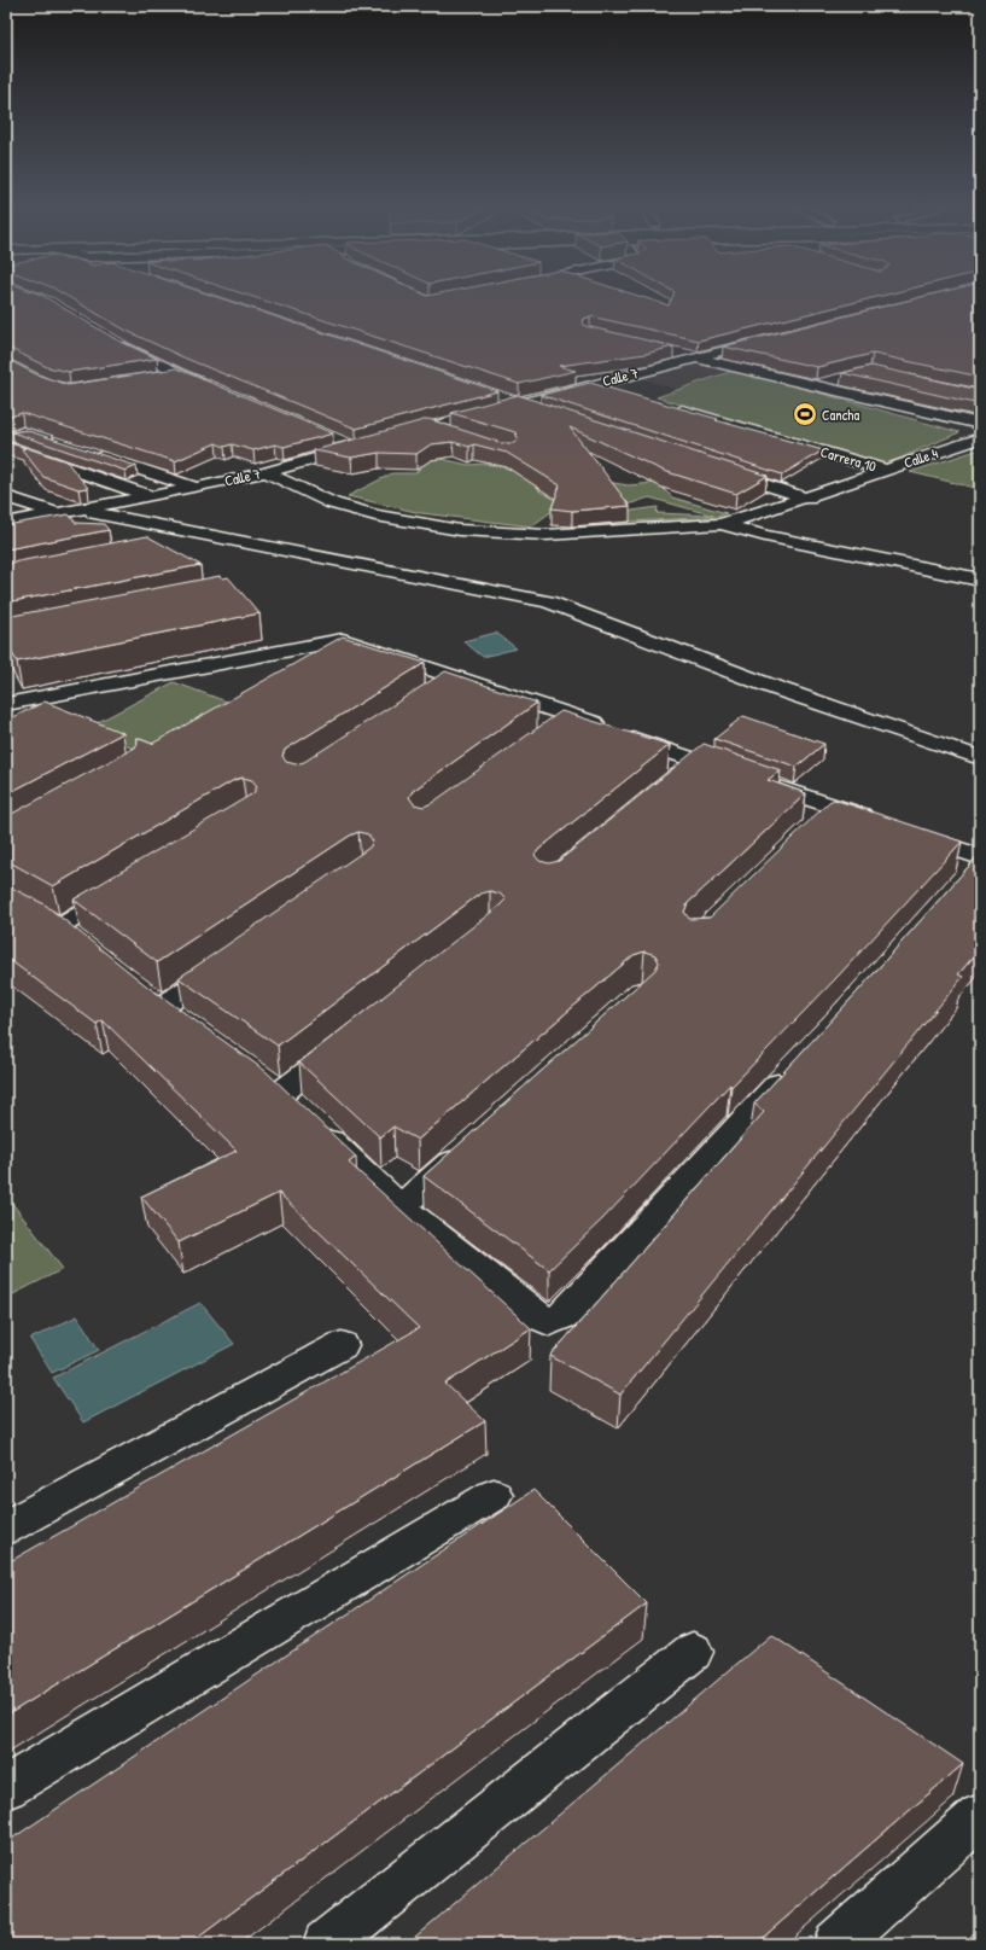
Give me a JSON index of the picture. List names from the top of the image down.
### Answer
{
  "streets": {
    "main road": ["Calle 7", "Calle 4", "Carrera 10"]
  },
  "crossings": [
    ["Calle 4", "Carrera 10"]
  ],
  "places": {
    "sports": ["Cancha"]
  }
}
